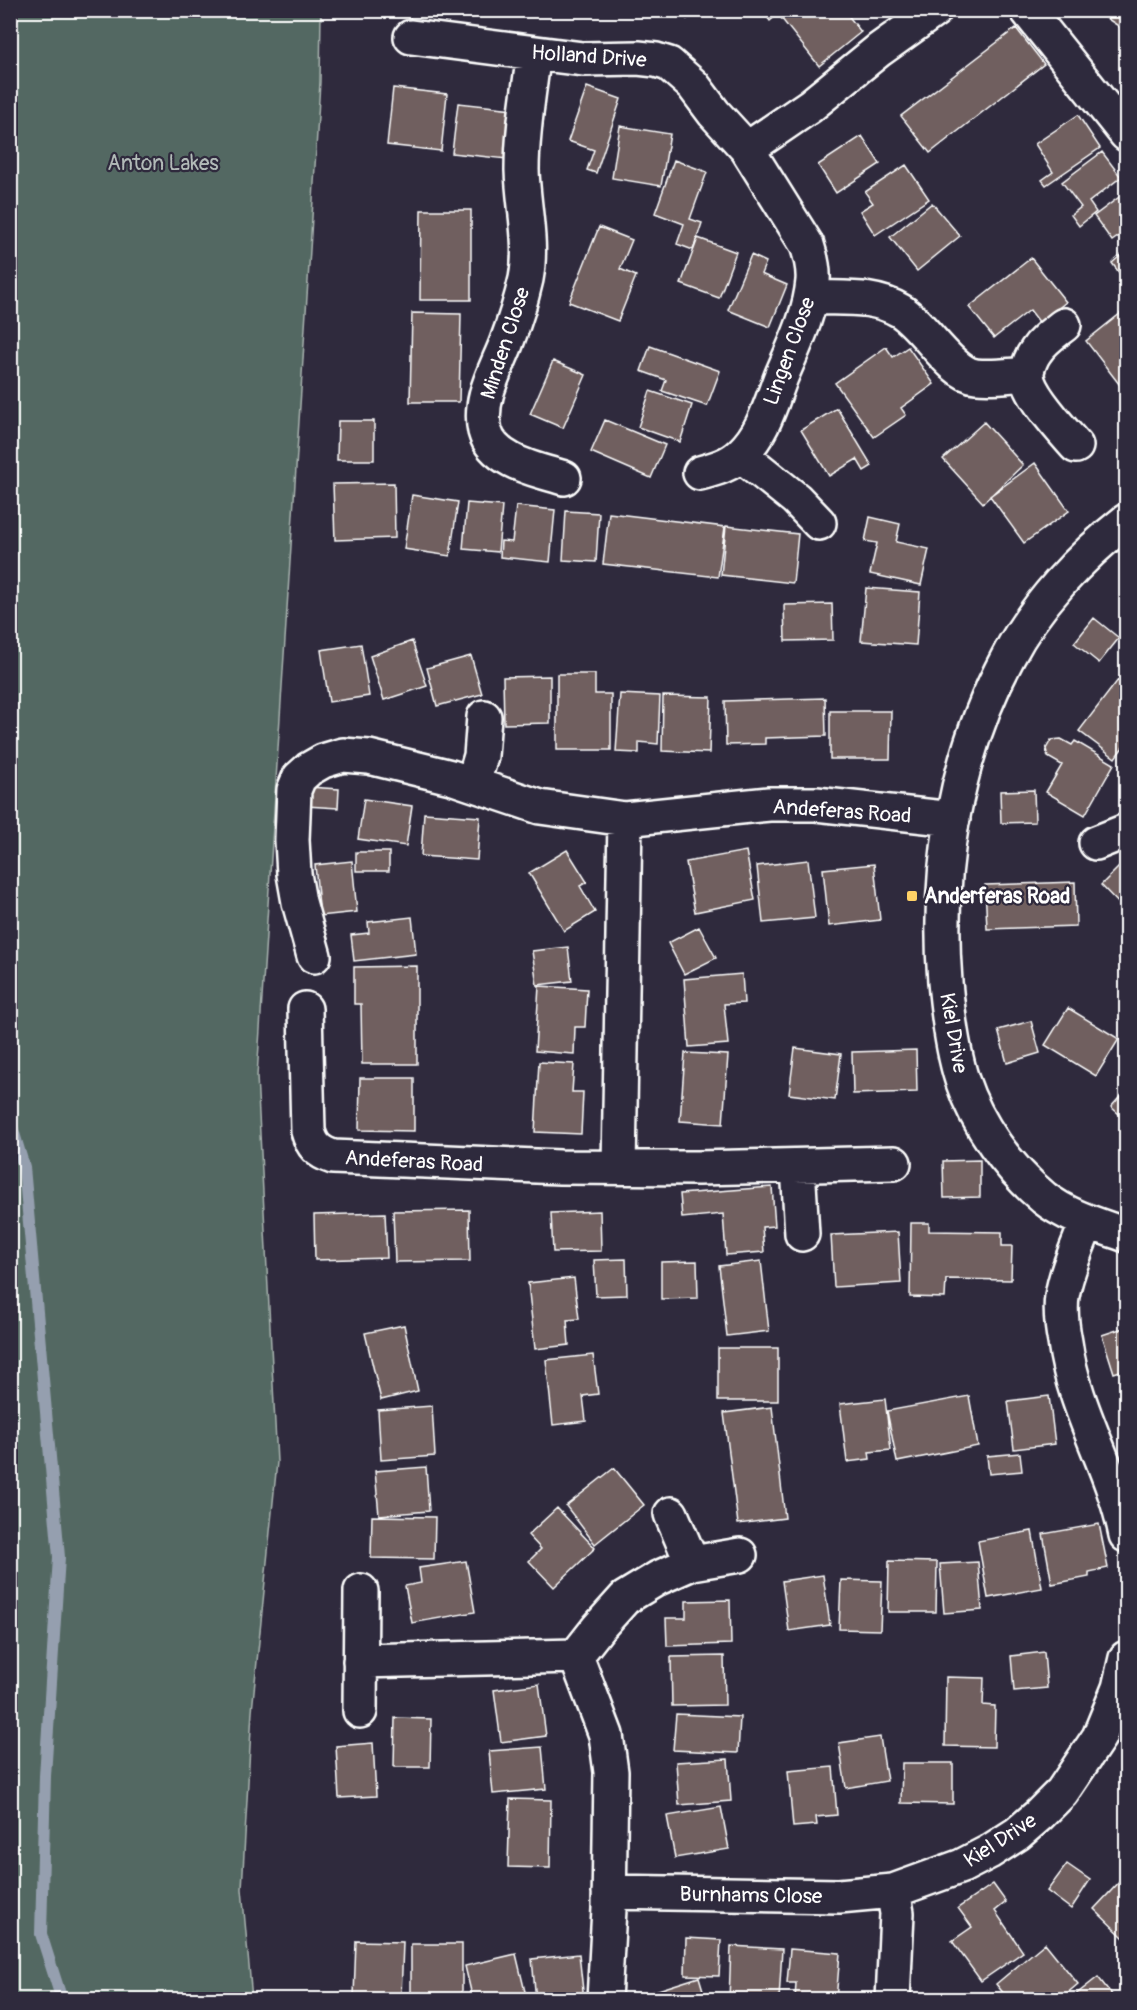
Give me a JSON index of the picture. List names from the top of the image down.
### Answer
{
  "streets": {
    "street": [
      "Holland Drive",
      "Minden Close",
      "Lingen Close",
      "Andeferas Road",
      "Kiel Drive",
      "Burnhams Close"
    ]
  },
  "crossings": [
    ["Holland Drive", "Minden Close"],
    ["Holland Drive", "Lingen Close"],
    ["Andeferas Road", "Kiel Drive"],
    ["Kiel Drive", "Burnhams Close"]
  ],
  "parks": ["Anton Lakes"],
  "places": {
    "transit": ["Anderferas Road"]
  }
}
